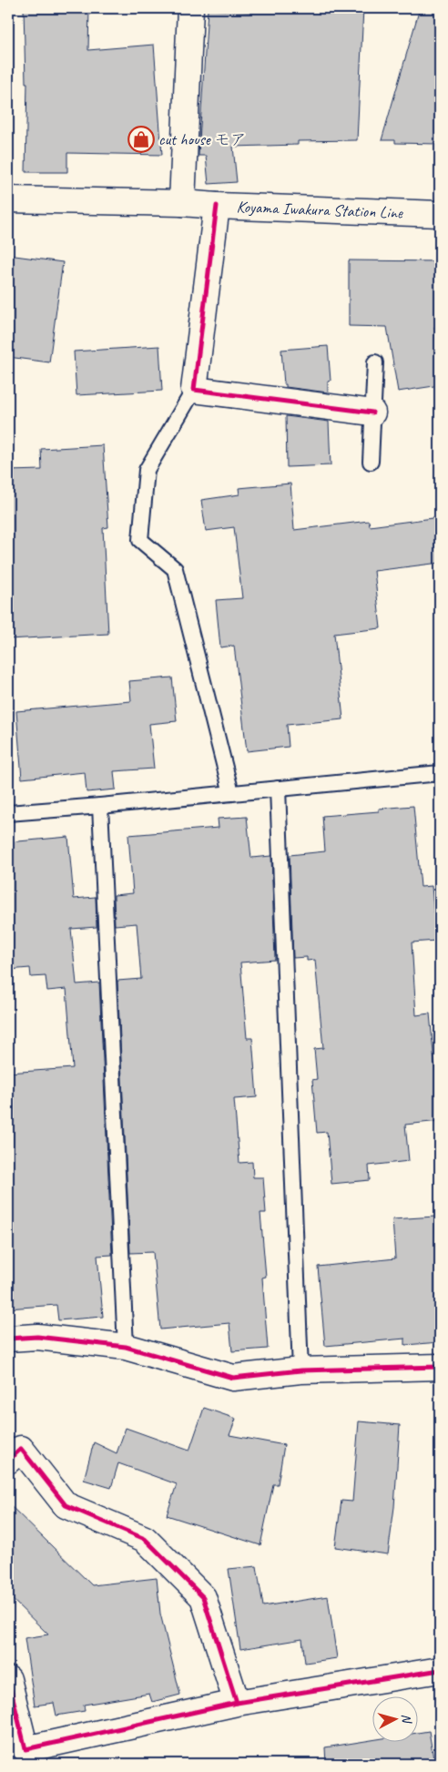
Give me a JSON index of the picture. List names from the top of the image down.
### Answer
{
  "streets": {
    "street": ["Koyama Iwakura Station Line"]
  },
  "places": {
    "shop": ["cut house モア"]
  },
  "north": "right"
}
